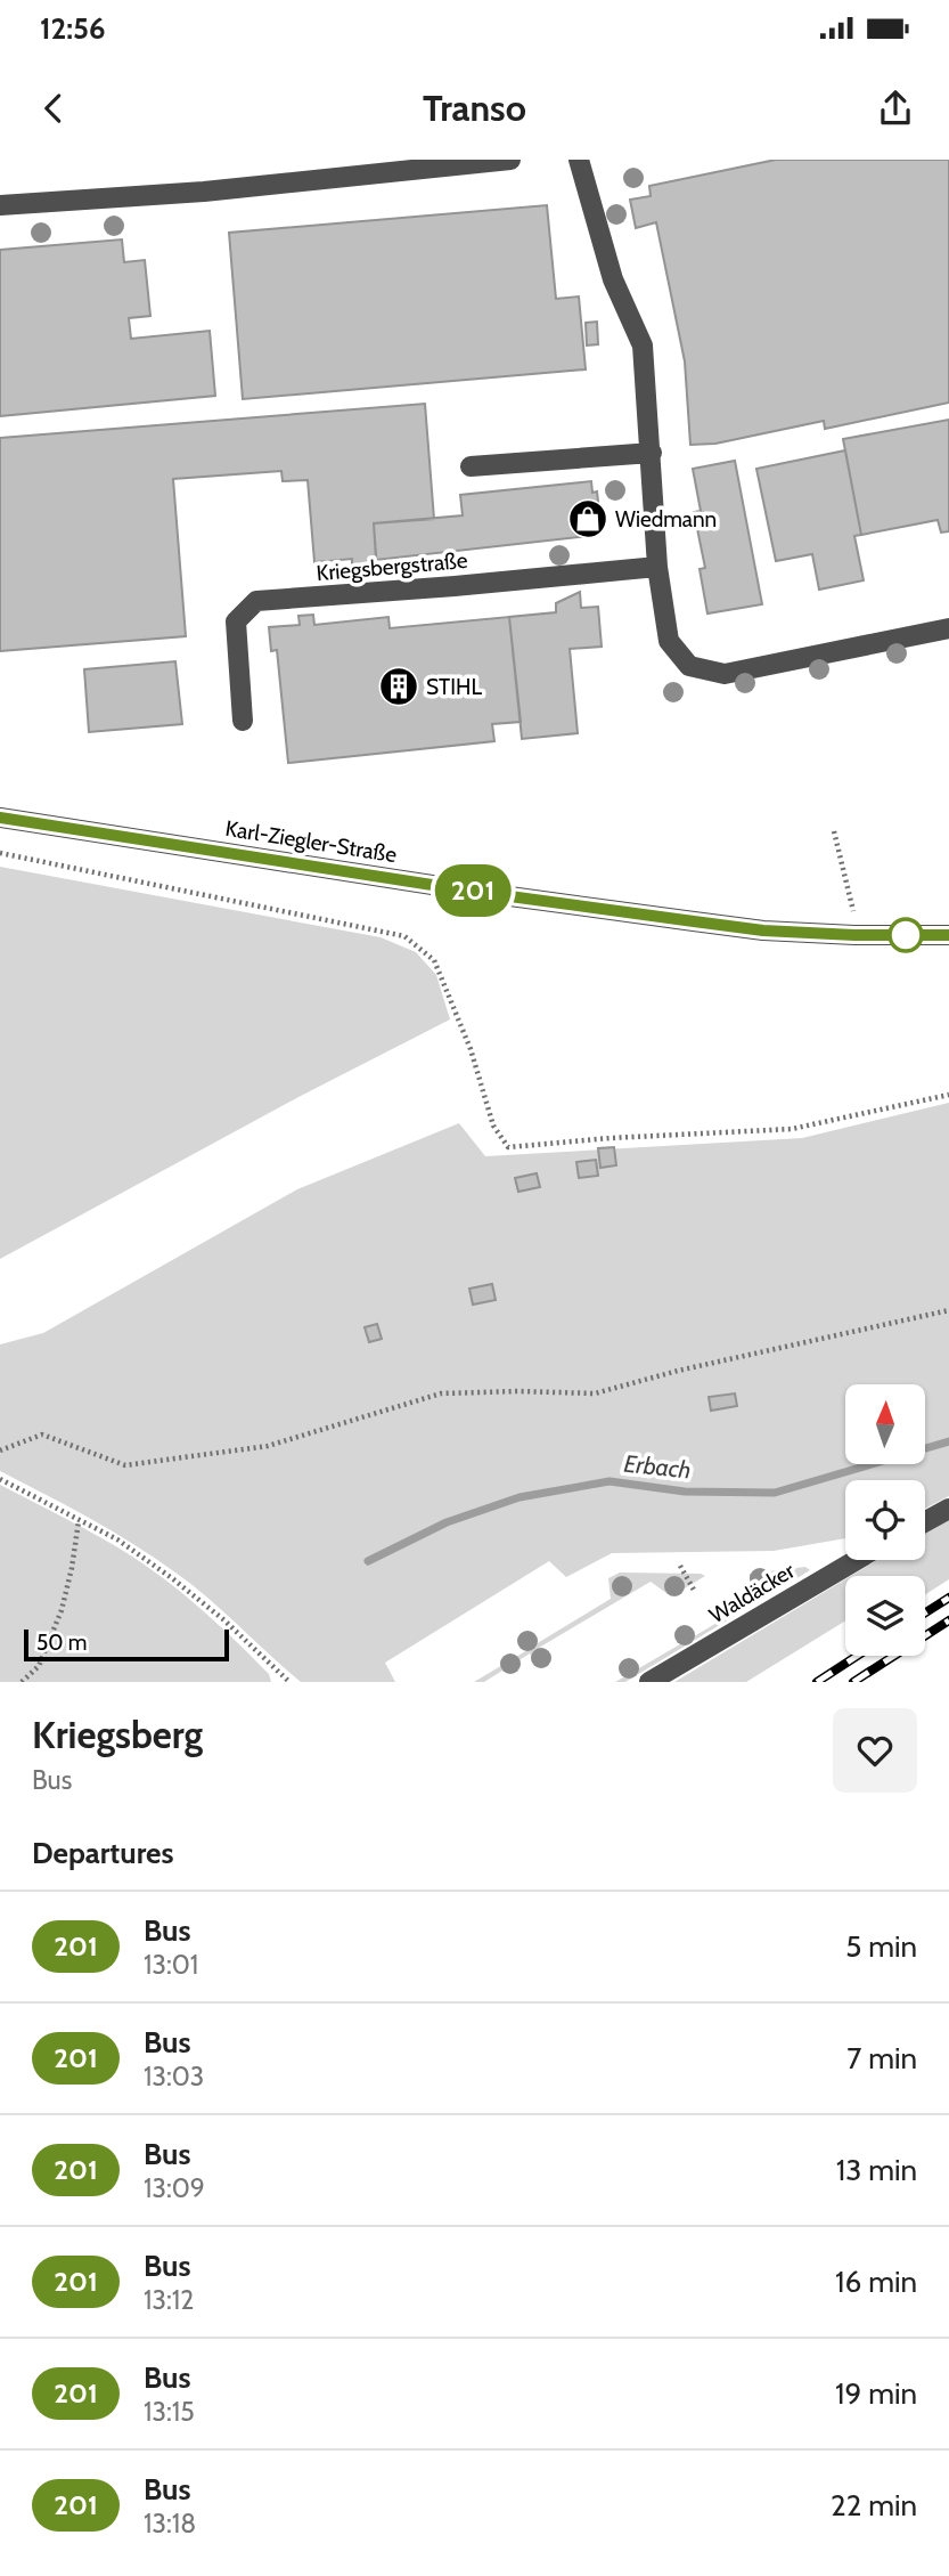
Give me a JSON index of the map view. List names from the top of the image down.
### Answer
{
  "streets": {
    "street": ["Kriegsbergstraße", "Karl-Ziegler-Straße", "Waldäcker"]
  },
  "water": ["Erbach"],
  "places": {
    "shop": ["Wiedmann"],
    "building": ["STIHL"]
  },
  "lines": ["bus line 201"],
  "scale_bar": "50 m",
  "north": "top",
  "page": {
    "status": "12:56",
    "header": "Transo",
    "on_map": "201",
    "scale": "50 m",
    "heading": [
      ["Kriegsberg", "Bus"],
      "Departures"
    ],
    "list": [
      {
        "mark": "201",
        "name": "Bus",
        "note": "13:01",
        "value": "5 min"
      },
      {
        "mark": "201",
        "name": "Bus",
        "note": "13:03",
        "value": "7 min"
      },
      {
        "mark": "201",
        "name": "Bus",
        "note": "13:09",
        "value": "13 min"
      },
      {
        "mark": "201",
        "name": "Bus",
        "note": "13:12",
        "value": "16 min"
      },
      {
        "mark": "201",
        "name": "Bus",
        "note": "13:15",
        "value": "19 min"
      },
      {
        "mark": "201",
        "name": "Bus",
        "note": "13:18",
        "value": "22 min"
      }
    ]
  }
}
